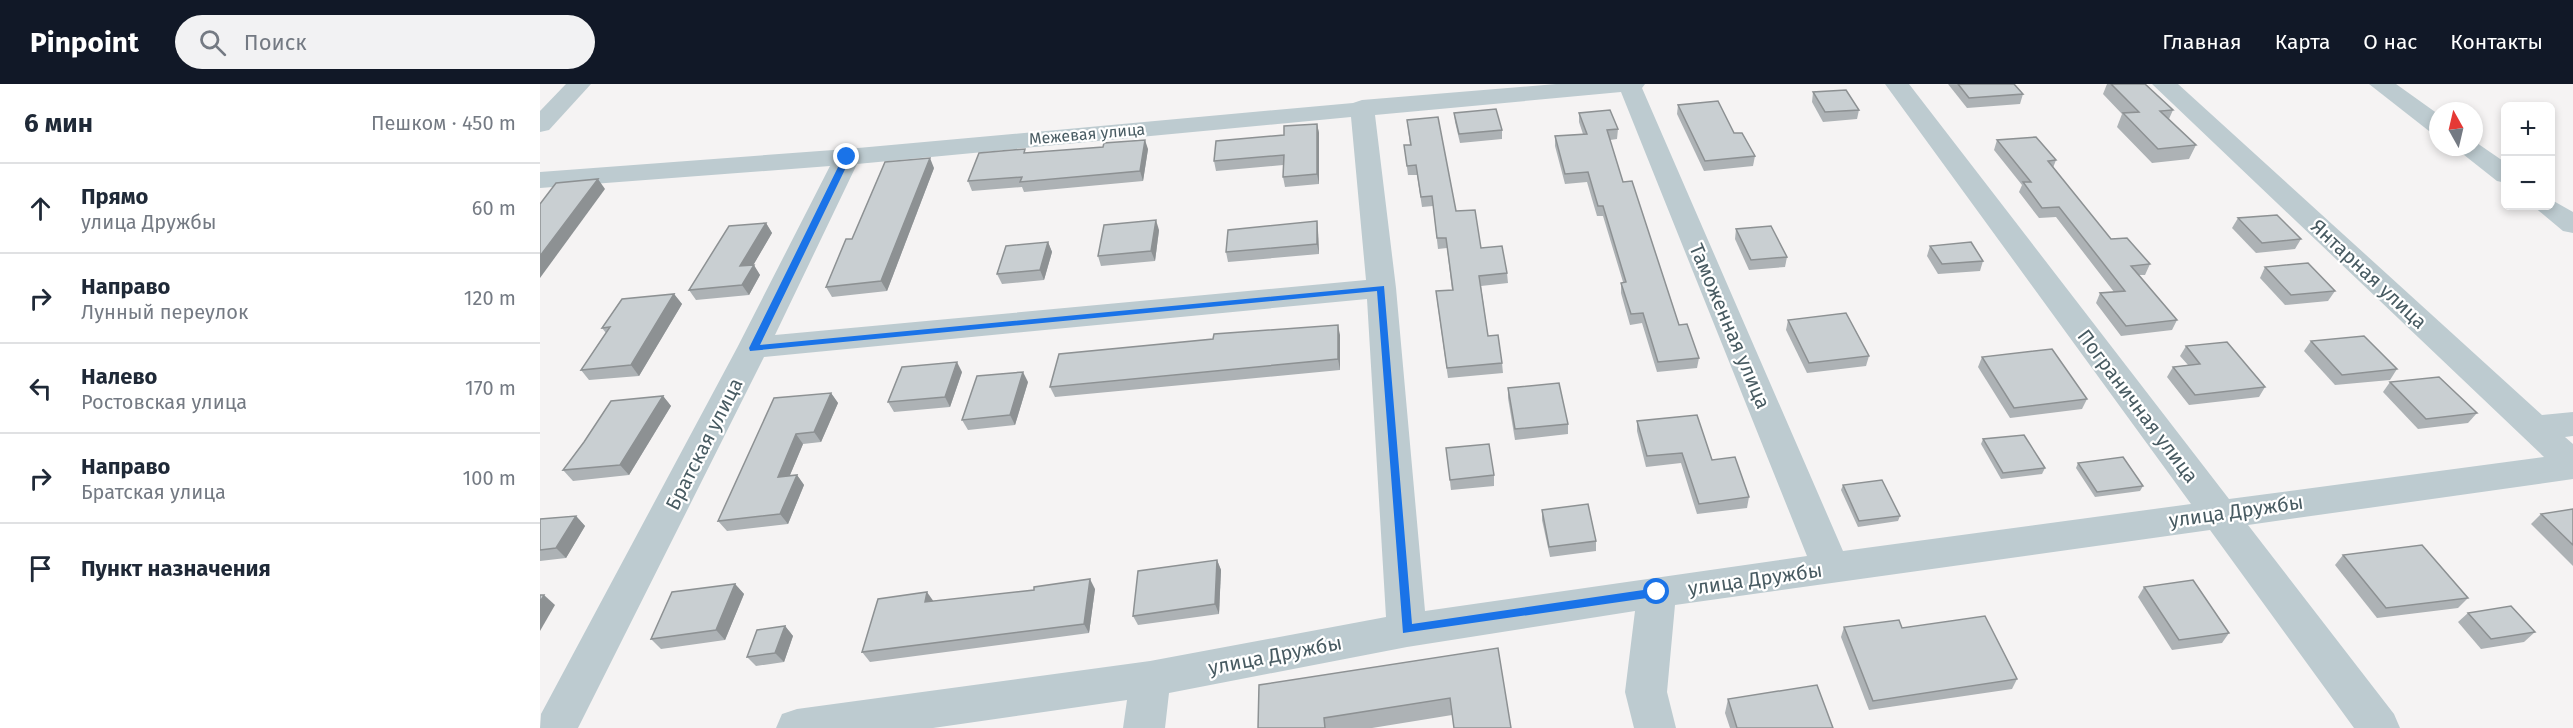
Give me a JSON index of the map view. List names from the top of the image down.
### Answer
{
  "streets": {
    "street": [
      "Межевая улица",
      "Янтарная улица",
      "Таможенная улица",
      "Пограничная улица",
      "Братская улица",
      "улица Дружбы"
    ]
  },
  "crossings": [
    ["Межевая улица", "Таможенная улица"],
    ["Межевая улица", "Братская улица"],
    ["Янтарная улица", "улица Дружбы"],
    ["Таможенная улица", "улица Дружбы"],
    ["Пограничная улица", "улица Дружбы"]
  ],
  "north": "top",
  "page": {
    "header": "Pinpoint",
    "search": "Поиск",
    "nav": [
      "Главная",
      "Карта",
      "О нас",
      "Контакты"
    ],
    "heading": ["6 мин", "Пешком · 450 m"],
    "map_buttons": ["+", "−"],
    "list": [
      ["Прямо", "улица Дружбы", "60 m"],
      ["Направо", "Лунный переулок", "120 m"],
      ["Налево", "Ростовская улица", "170 m"],
      ["Направо", "Братская улица", "100 m"],
      "Пункт назначения"
    ]
  }
}
